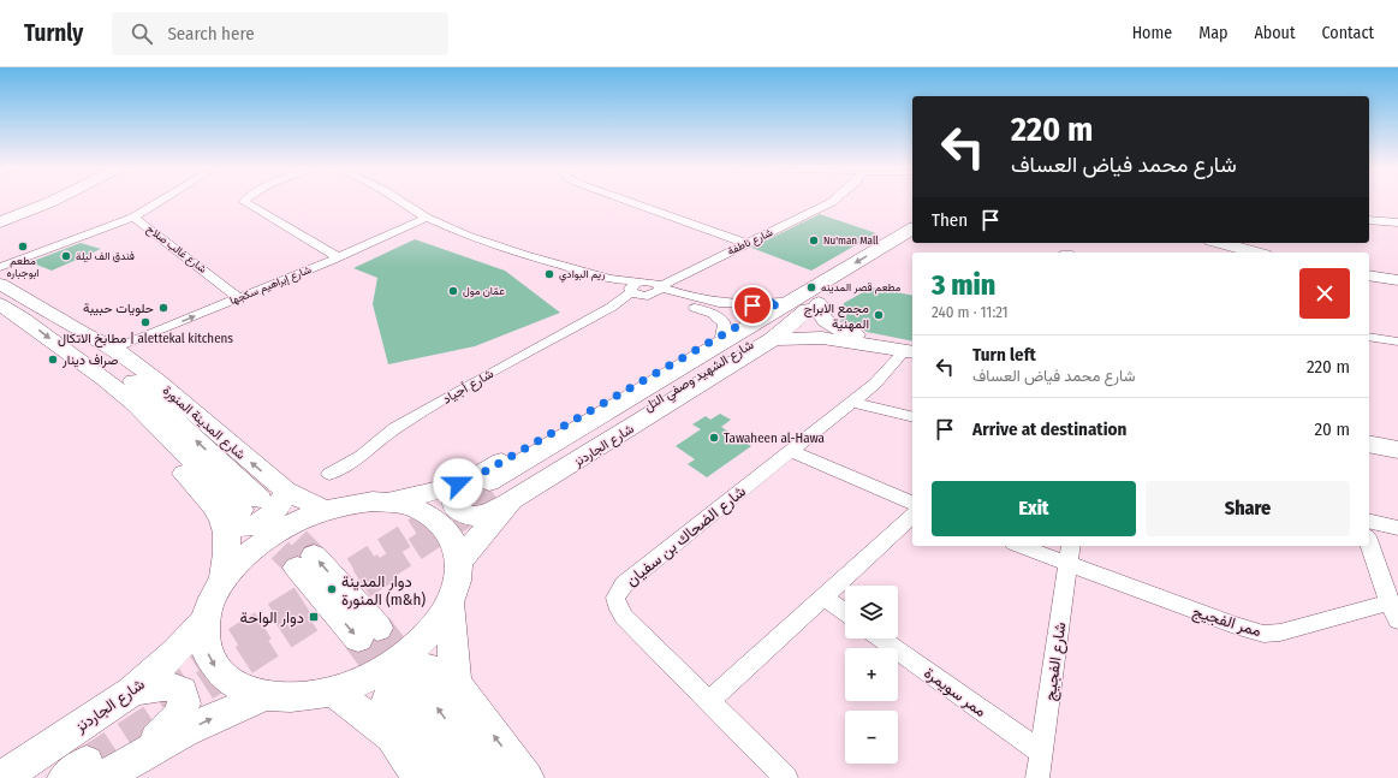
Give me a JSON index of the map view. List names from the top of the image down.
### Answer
{
  "streets": {
    "street": [
      "شارع ناطفة",
      "شارع غالب صلاح",
      "شارع إبراهيم سكجها",
      "شارع الشهيد وصفي التل",
      "شارع أجياد",
      "شارع المدينة المنورة",
      "شارع الجاردنز",
      "شارع الضحاك بن سفيان",
      "ممر الفجيج",
      "شارع الفجيج",
      "ممر سويمرة"
    ]
  },
  "crossings": [
    ["شارع ناطفة", "شارع أجياد"],
    ["شارع غالب صلاح", "شارع إبراهيم سكجها"],
    ["شارع إبراهيم سكجها", "شارع المدينة المنورة"],
    ["شارع الشهيد وصفي التل", "شارع الجاردنز"],
    ["ممر الفجيج", "شارع الفجيج"],
    ["شارع الفجيج", "ممر سويمرة"]
  ],
  "one_way": ["شارع إبراهيم سكجها"],
  "places": {
    "other": [
      "Nu'man Mall",
      "مطعم ابوجباره",
      "فندق الف ليلة",
      "ريم البوادي",
      "مطعم قصر المدينه",
      "عمّان مول",
      "حلويات حبيبة",
      "مجمع الابراج المهنية",
      "مطابخ الاتكال | alettekal kitchens",
      "صراف دينار",
      "Tawaheen al-Hawa",
      "دوار المدينة المنورة (m&h)"
    ],
    "transit": ["دوار الواحة"]
  },
  "page": {
    "header": "Turnly",
    "search": "Search here",
    "nav": [
      "Home",
      "Map",
      "About",
      "Contact"
    ],
    "turn": ["220 m", "شارع محمد فياض العساف"],
    "then": "Then",
    "heading": ["3 min", "240 m · 11:21"],
    "list": [
      {
        "name": "Turn left",
        "note": "شارع محمد فياض العساف",
        "value": "220 m"
      },
      {
        "name": "Arrive at destination",
        "value": "20 m"
      }
    ],
    "buttons": ["Exit", "Share"],
    "map_buttons": ["+", "−"]
  }
}
